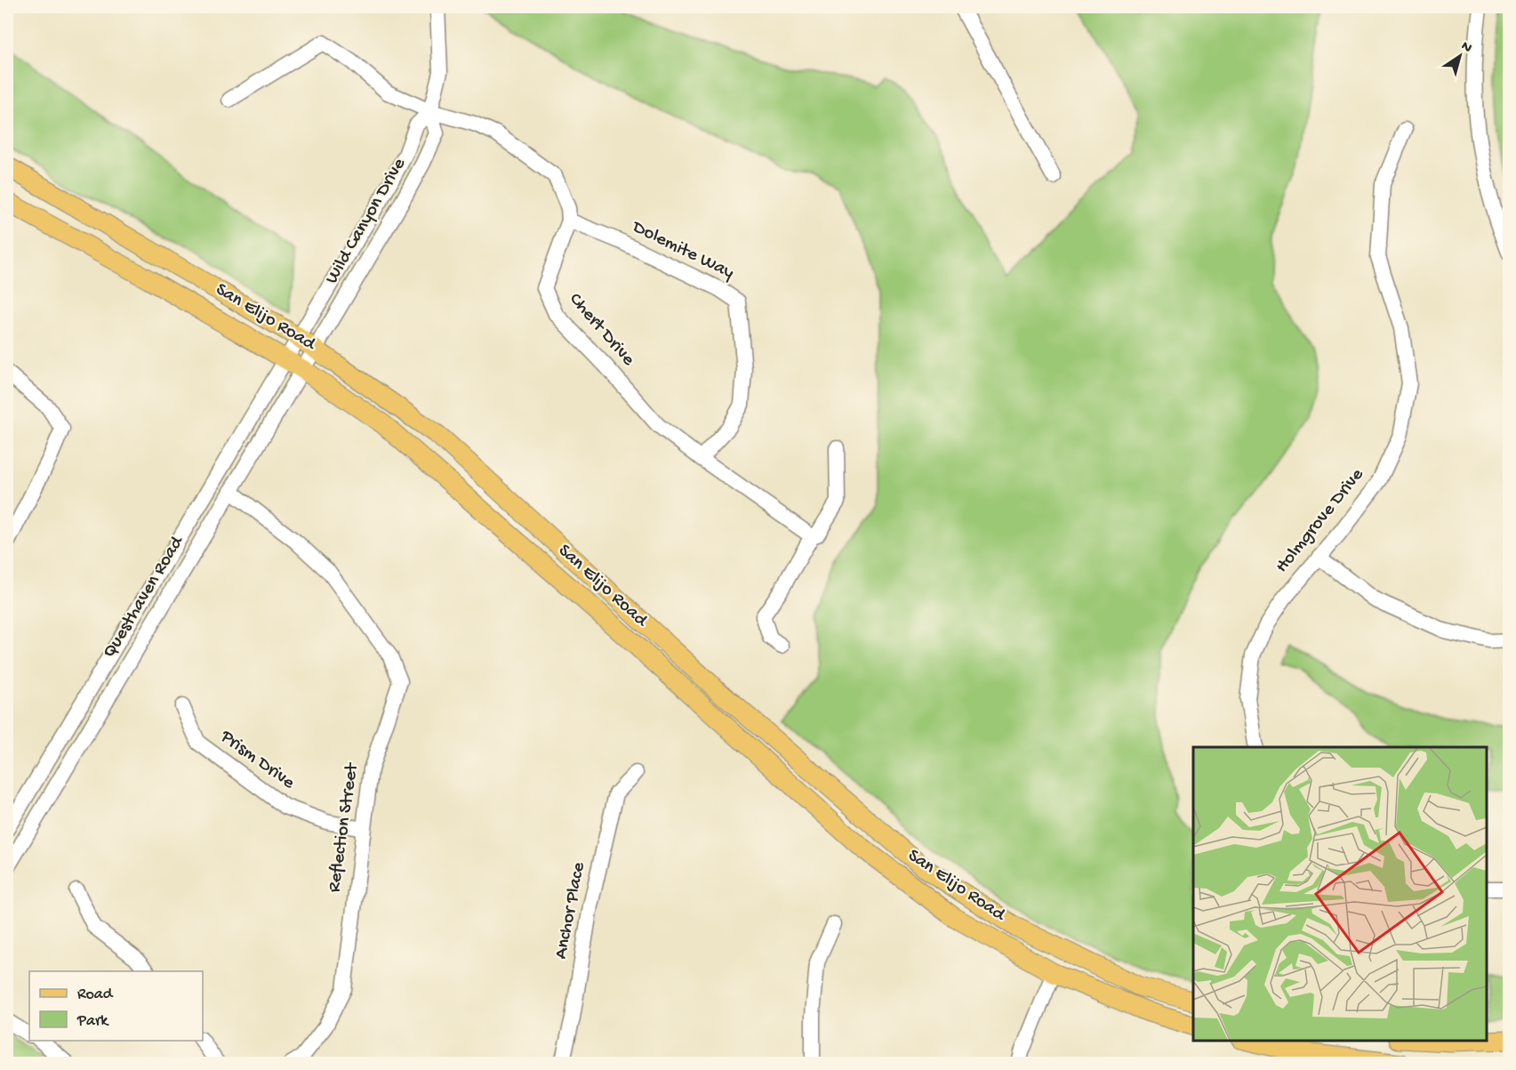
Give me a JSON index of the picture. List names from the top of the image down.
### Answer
{
  "streets": {
    "main road": ["San Elijo Road"],
    "street": [
      "Wild Canyon Drive",
      "Dolemite Way",
      "Chert Drive",
      "Holmgrove Drive",
      "Questhaven Road",
      "Prism Drive",
      "Reflection Street",
      "Anchor Place"
    ]
  },
  "crossings": [
    ["Wild Canyon Drive", "San Elijo Road"],
    ["Wild Canyon Drive", "Questhaven Road"],
    ["Dolemite Way", "Chert Drive"],
    ["San Elijo Road", "Questhaven Road"],
    ["Questhaven Road", "Reflection Street"],
    ["Prism Drive", "Reflection Street"]
  ],
  "legend": ["Road", "Park"],
  "north": "top right"
}
